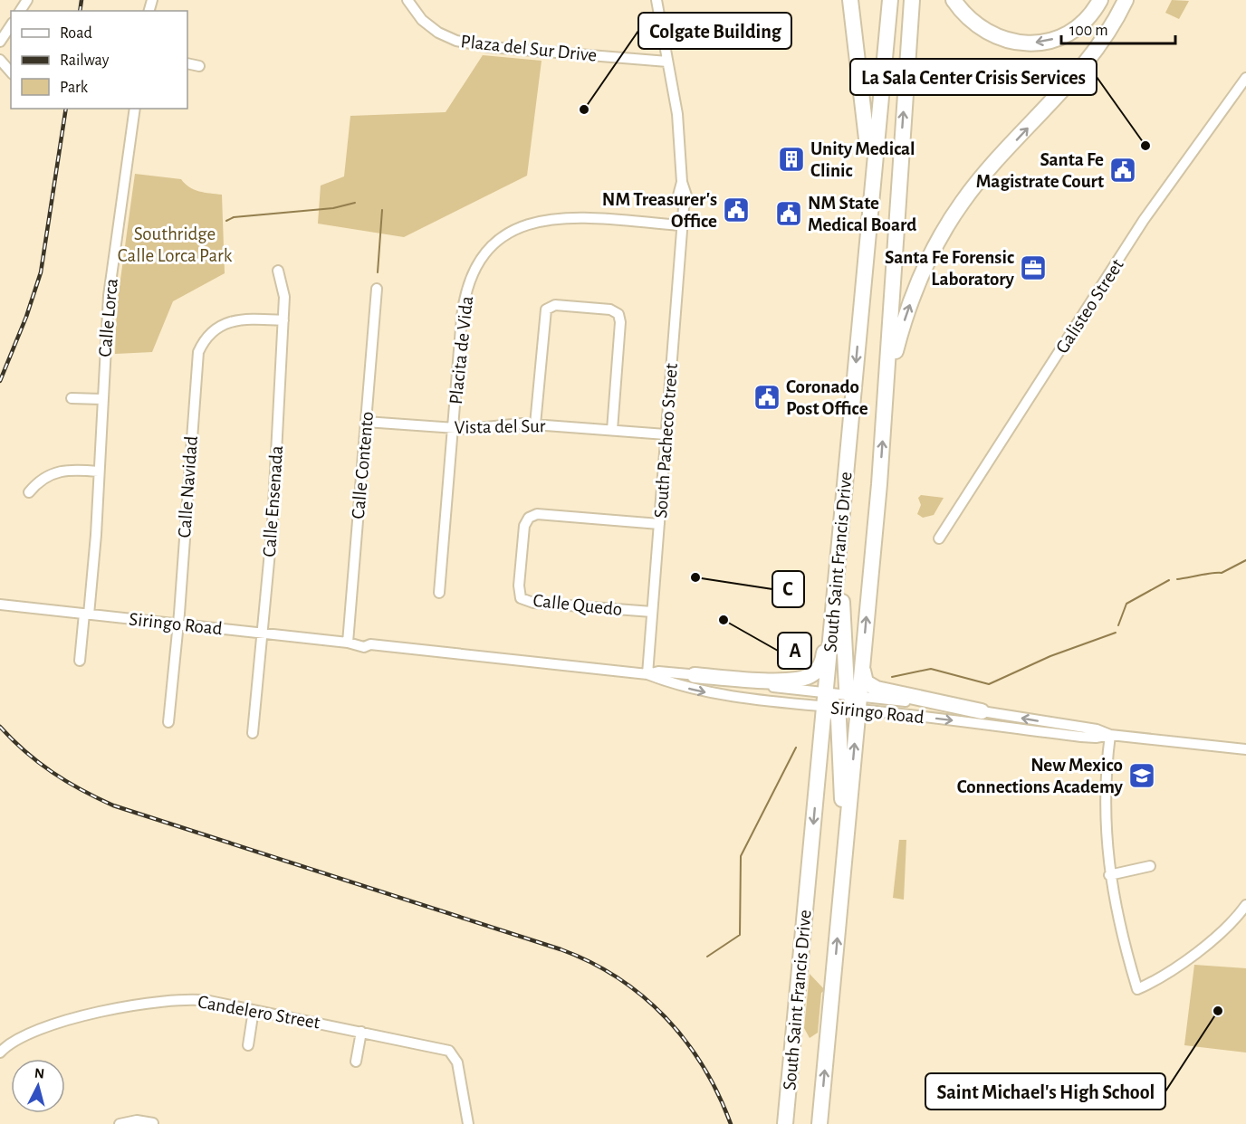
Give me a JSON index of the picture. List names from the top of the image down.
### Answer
{
  "streets": {
    "highway": ["South Saint Francis Drive"],
    "street": [
      "Plaza del Sur Drive",
      "Galisteo Street",
      "Calle Lorca",
      "Placita de Vida",
      "Vista del Sur",
      "South Pacheco Street",
      "Calle Contento",
      "Calle Navidad",
      "Calle Ensenada",
      "Calle Quedo",
      "Siringo Road",
      "Candelero Street"
    ]
  },
  "crossings": [
    ["Plaza del Sur Drive", "South Pacheco Street"],
    ["Calle Lorca", "Siringo Road"],
    ["Placita de Vida", "Vista del Sur"],
    ["Placita de Vida", "South Pacheco Street"],
    ["Vista del Sur", "South Pacheco Street"],
    ["Vista del Sur", "Calle Contento"],
    ["South Pacheco Street", "Calle Quedo"],
    ["South Pacheco Street", "Siringo Road"],
    ["Calle Contento", "Siringo Road"],
    ["Calle Navidad", "Calle Ensenada"],
    ["Calle Navidad", "Siringo Road"],
    ["Calle Ensenada", "Siringo Road"],
    ["South Saint Francis Drive", "Siringo Road"]
  ],
  "parks": ["Southridge Calle Lorca Park"],
  "places": {
    "other": [
      "Colgate Building",
      "La Sala Center Crisis Services",
      "C",
      "A",
      "Saint Michael's High School"
    ],
    "building": ["Unity Medical Clinic"],
    "public building": [
      "Santa Fe Magistrate Court",
      "NM Treasurer's Office",
      "NM State Medical Board",
      "Coronado Post Office"
    ],
    "office": ["Santa Fe Forensic Laboratory"],
    "school or university": ["New Mexico Connections Academy"]
  },
  "legend": ["Road", "Railway", "Park"],
  "scale_bar": "100 m",
  "north": "top"
}
